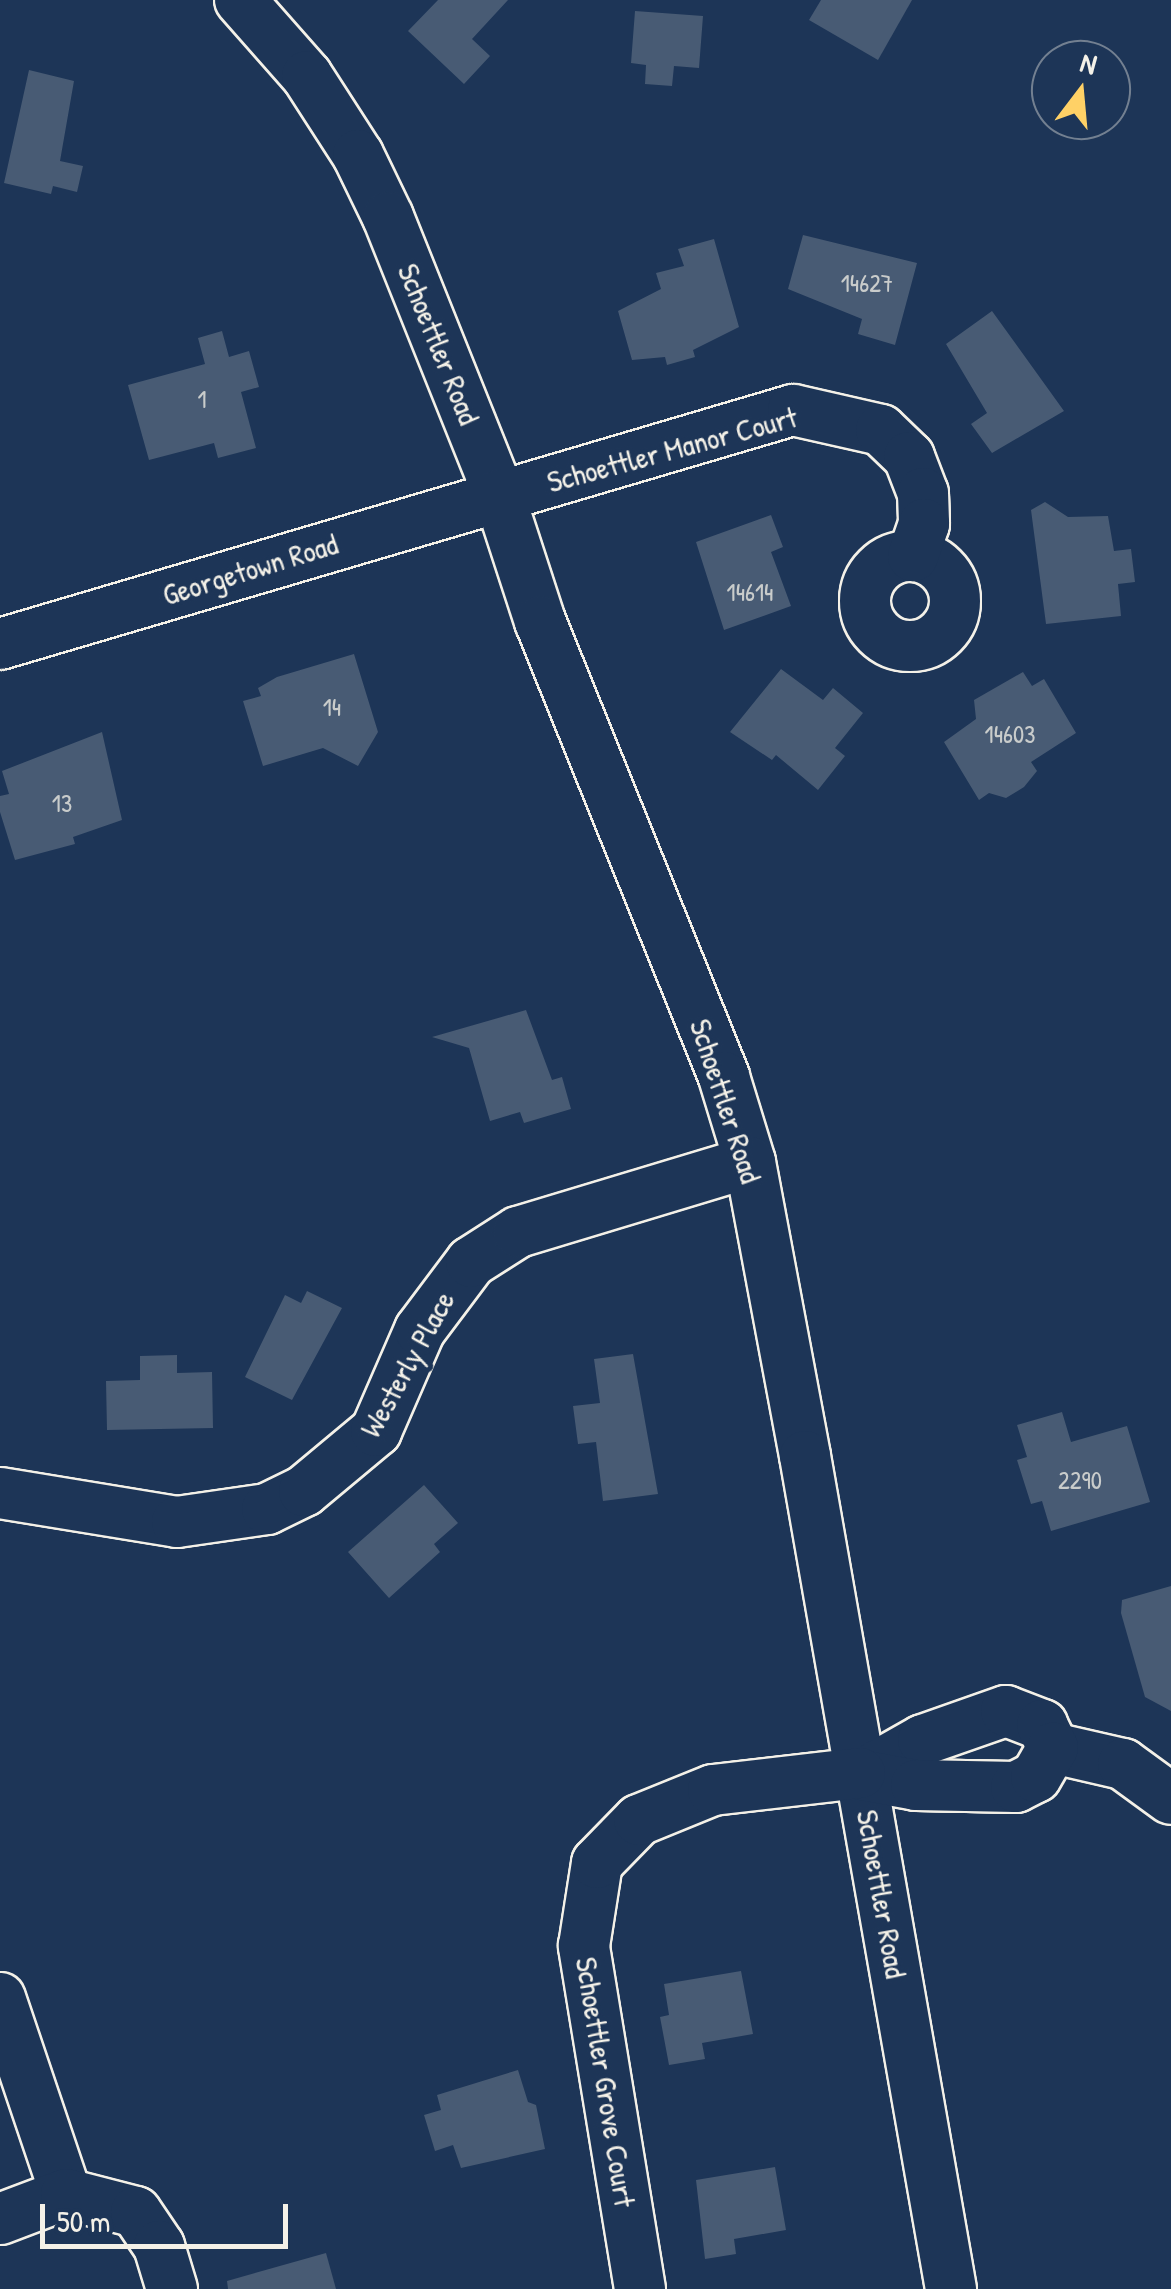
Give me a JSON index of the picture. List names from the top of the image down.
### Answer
{
  "streets": {
    "street": [
      "Schoettler Road",
      "Schoettler Manor Court",
      "Georgetown Road",
      "Westerly Place",
      "Schoettler Grove Court"
    ]
  },
  "crossings": [
    ["Schoettler Road", "Schoettler Manor Court"],
    ["Schoettler Road", "Georgetown Road"],
    ["Schoettler Road", "Westerly Place"],
    ["Schoettler Road", "Schoettler Grove Court"],
    ["Schoettler Manor Court", "Georgetown Road"]
  ],
  "house_numbers": [
    "14627",
    "1",
    "14614",
    "14",
    "14603",
    "13",
    "2290"
  ],
  "scale_bar": "50 m",
  "north": "top"
}
